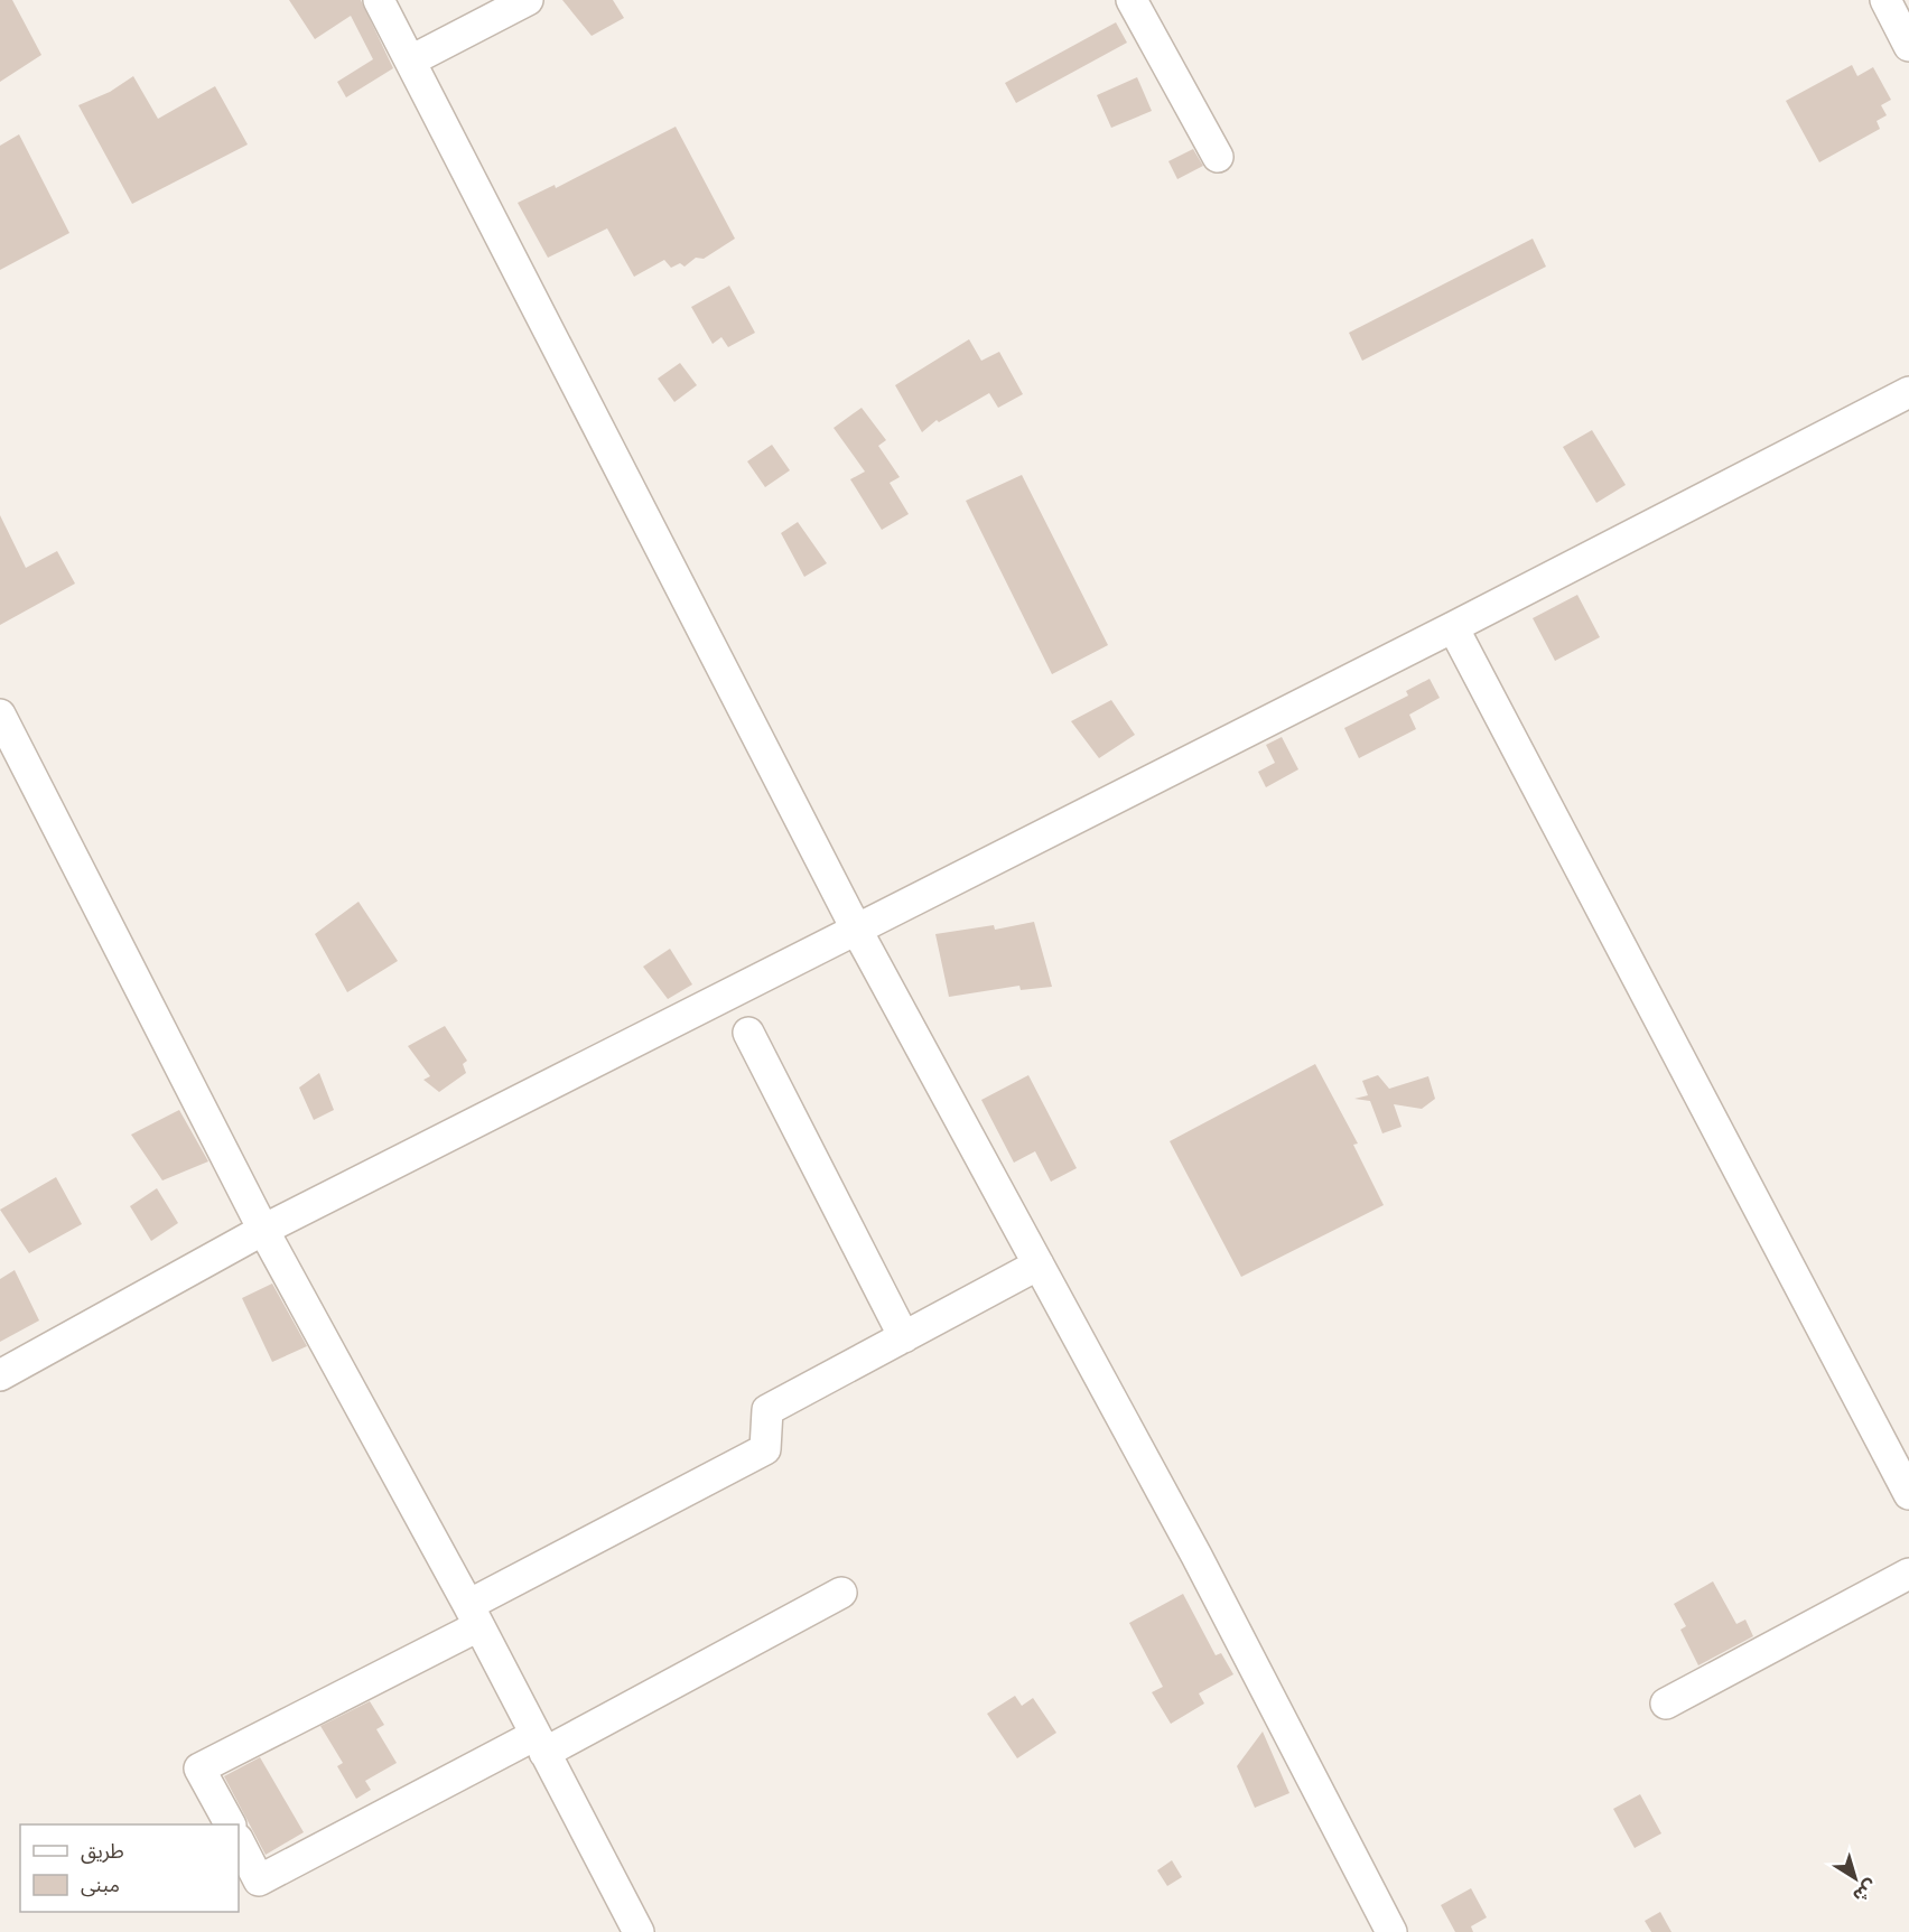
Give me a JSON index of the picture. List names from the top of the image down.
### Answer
{
  "legend": ["طريق", "مبنى"],
  "north": "bottom right"
}
